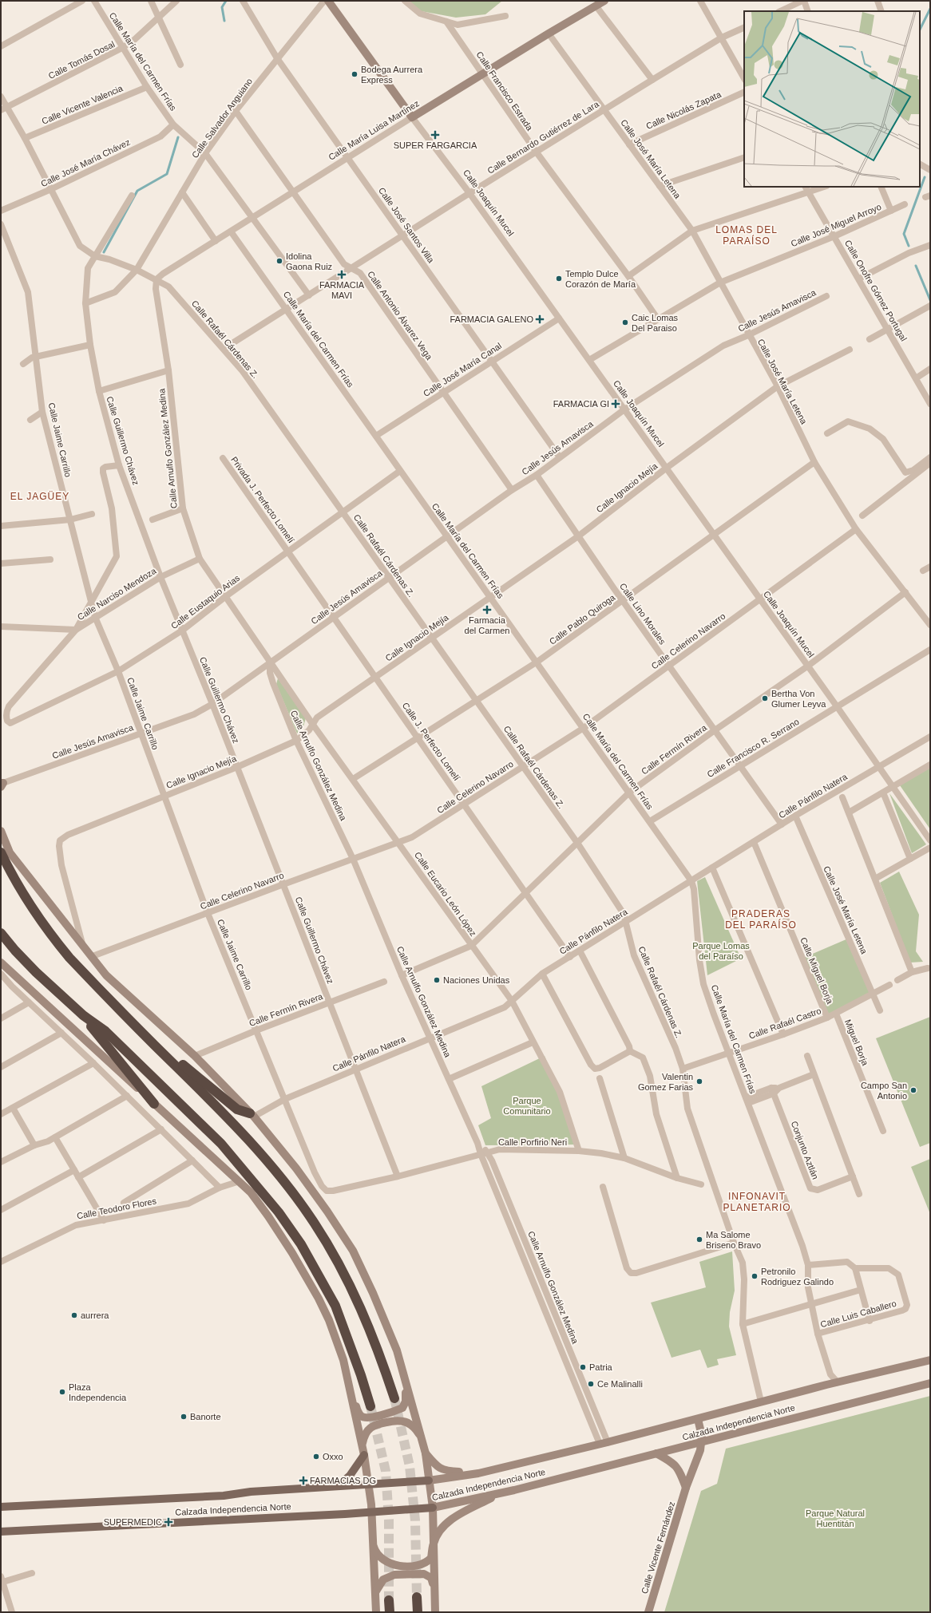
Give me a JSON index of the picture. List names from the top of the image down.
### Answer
{
  "streets": {
    "main road": ["Calzada Independencia Norte"],
    "street": [
      "Calle Tomás Dosal",
      "Calle María del Carmen Frías",
      "Calle Francisco Estrada",
      "Calle Vicente Valencia",
      "Calle Nicolás Zapata",
      "Calle Salvador Anguiano",
      "Calle María Luisa Martínez",
      "Calle Bernardo Gutiérrez de Lara",
      "Calle José María Letena",
      "Calle José María Chávez",
      "Calle Joaquín Mucel",
      "Calle José Santos Villa",
      "Calle José Miguel Arroyo",
      "Calle Onofre Gómez Portugal",
      "Calle Jesús Amavisca",
      "Calle Antonio Álvarez Vega",
      "Calle Rafaél Cárdenas Z.",
      "Calle José María Canal",
      "Calle Jaime Carrillo",
      "Calle Guillermo Chávez",
      "Calle Arnulfo González Medina",
      "Calle Ignacio Mejía",
      "Privada J. Perfecto Lomelí",
      "Calle Narciso Mendoza",
      "Calle Eustaquio Arias",
      "Calle Lino Morales",
      "Calle Pablo Quiroga",
      "Calle Celerino Navarro",
      "Calle J. Perfecto Lomelí",
      "Calle Francisco R. Serrano",
      "Calle Fermín Rivera",
      "Calle Pánfilo Natera",
      "Calle Eucario León López",
      "Calle Miguel Borja",
      "Calle Rafaél Castro",
      "Miguel Borja",
      "Calle Porfirio Neri",
      "Conjunto Aztlán",
      "Calle Teodoro Flores",
      "Calle Luis Caballero",
      "Calle Vicente Fernández"
    ]
  },
  "crossings": [
    ["Calle Tomás Dosal", "Calle María del Carmen Frías"],
    ["Calle María del Carmen Frías", "Calle Vicente Valencia"],
    ["Calle María del Carmen Frías", "Calle Salvador Anguiano"],
    ["Calle María del Carmen Frías", "Calle María Luisa Martínez"],
    ["Calle María del Carmen Frías", "Calle Bernardo Gutiérrez de Lara"],
    ["Calle María del Carmen Frías", "Calle José María Chávez"],
    ["Calle María del Carmen Frías", "Calle Jesús Amavisca"],
    ["Calle María del Carmen Frías", "Calle José María Canal"],
    ["Calle María del Carmen Frías", "Calle Ignacio Mejía"],
    ["Calle María del Carmen Frías", "Calle Eustaquio Arias"],
    ["Calle María del Carmen Frías", "Calle Pablo Quiroga"],
    ["Calle María del Carmen Frías", "Calle Celerino Navarro"],
    ["Calle María del Carmen Frías", "Calle Francisco R. Serrano"],
    ["Calle María del Carmen Frías", "Calle Fermín Rivera"],
    ["Calle María del Carmen Frías", "Calle Pánfilo Natera"],
    ["Calle María del Carmen Frías", "Calle Rafaél Castro"],
    ["Calle María del Carmen Frías", "Calle Luis Caballero"],
    ["Calle María del Carmen Frías", "Calzada Independencia Norte"],
    ["Calle Francisco Estrada", "Calle María Luisa Martínez"],
    ["Calle Francisco Estrada", "Calle Bernardo Gutiérrez de Lara"],
    ["Calle Francisco Estrada", "Calle José Miguel Arroyo"],
    ["Calle Nicolás Zapata", "Calle José María Letena"],
    ["Calle Salvador Anguiano", "Calle José Santos Villa"],
    ["Calle Salvador Anguiano", "Calle Antonio Álvarez Vega"],
    ["Calle Salvador Anguiano", "Calle Rafaél Cárdenas Z."],
    ["Calle María Luisa Martínez", "Calle José María Letena"],
    ["Calle María Luisa Martínez", "Calle Joaquín Mucel"],
    ["Calle María Luisa Martínez", "Calle José Santos Villa"],
    ["Calle María Luisa Martínez", "Calle Antonio Álvarez Vega"],
    ["Calle María Luisa Martínez", "Calle Rafaél Cárdenas Z."],
    ["Calle María Luisa Martínez", "Calle Arnulfo González Medina"],
    ["Calle Bernardo Gutiérrez de Lara", "Calle José María Letena"],
    ["Calle Bernardo Gutiérrez de Lara", "Calle Joaquín Mucel"],
    ["Calle Bernardo Gutiérrez de Lara", "Calle José Santos Villa"],
    ["Calle Bernardo Gutiérrez de Lara", "Calle Antonio Álvarez Vega"],
    ["Calle Bernardo Gutiérrez de Lara", "Calle Rafaél Cárdenas Z."],
    ["Calle José María Letena", "Calle José Miguel Arroyo"],
    ["Calle José María Letena", "Calle Jesús Amavisca"],
    ["Calle José María Letena", "Calle Ignacio Mejía"],
    ["Calle José María Letena", "Calle Pablo Quiroga"],
    ["Calle José María Letena", "Calle Celerino Navarro"],
    ["Calle José María Letena", "Calle Fermín Rivera"],
    ["Calle José María Letena", "Calle Pánfilo Natera"],
    ["Calle José María Letena", "Calle Rafaél Castro"],
    ["Calle Joaquín Mucel", "Calle José Miguel Arroyo"],
    ["Calle Joaquín Mucel", "Calle Jesús Amavisca"],
    ["Calle Joaquín Mucel", "Calle José María Canal"],
    ["Calle Joaquín Mucel", "Calle Ignacio Mejía"],
    ["Calle Joaquín Mucel", "Calle Pablo Quiroga"],
    ["Calle Joaquín Mucel", "Calle Celerino Navarro"],
    ["Calle Joaquín Mucel", "Calle Francisco R. Serrano"],
    ["Calle Joaquín Mucel", "Calle Fermín Rivera"],
    ["Calle Joaquín Mucel", "Calle Pánfilo Natera"],
    ["Calle José Santos Villa", "Calle Jesús Amavisca"],
    ["Calle José Santos Villa", "Calle José María Canal"],
    ["Calle José Miguel Arroyo", "Calle Onofre Gómez Portugal"],
    ["Calle Jesús Amavisca", "Calle Antonio Álvarez Vega"],
    ["Calle Jesús Amavisca", "Calle Rafaél Cárdenas Z."],
    ["Calle Jesús Amavisca", "Calle Jaime Carrillo"],
    ["Calle Jesús Amavisca", "Calle Guillermo Chávez"],
    ["Calle Jesús Amavisca", "Calle Arnulfo González Medina"],
    ["Calle Jesús Amavisca", "Calle Lino Morales"],
    ["Calle Jesús Amavisca", "Calle J. Perfecto Lomelí"],
    ["Calle Jesús Amavisca", "Calle Eucario León López"],
    ["Calle Antonio Álvarez Vega", "Calle José María Canal"],
    ["Calle Rafaél Cárdenas Z.", "Calle Guillermo Chávez"],
    ["Calle Rafaél Cárdenas Z.", "Calle Arnulfo González Medina"],
    ["Calle Rafaél Cárdenas Z.", "Calle Ignacio Mejía"],
    ["Calle Rafaél Cárdenas Z.", "Calle Eustaquio Arias"],
    ["Calle Rafaél Cárdenas Z.", "Calle Pablo Quiroga"],
    ["Calle Rafaél Cárdenas Z.", "Calle Celerino Navarro"],
    ["Calle Rafaél Cárdenas Z.", "Calle Fermín Rivera"],
    ["Calle Rafaél Cárdenas Z.", "Calle Pánfilo Natera"],
    ["Calle Rafaél Cárdenas Z.", "Calle Rafaél Castro"],
    ["Calle Rafaél Cárdenas Z.", "Calzada Independencia Norte"],
    ["Calle Jaime Carrillo", "Calle Ignacio Mejía"],
    ["Calle Jaime Carrillo", "Calle Narciso Mendoza"],
    ["Calle Jaime Carrillo", "Calle Eustaquio Arias"],
    ["Calle Jaime Carrillo", "Calle Celerino Navarro"],
    ["Calle Jaime Carrillo", "Calle Fermín Rivera"],
    ["Calle Jaime Carrillo", "Calle Pánfilo Natera"],
    ["Calle Jaime Carrillo", "Calle Porfirio Neri"],
    ["Calle Guillermo Chávez", "Calle Ignacio Mejía"],
    ["Calle Guillermo Chávez", "Calle Narciso Mendoza"],
    ["Calle Guillermo Chávez", "Calle Eustaquio Arias"],
    ["Calle Guillermo Chávez", "Calle Celerino Navarro"],
    ["Calle Guillermo Chávez", "Calle Fermín Rivera"],
    ["Calle Guillermo Chávez", "Calle Pánfilo Natera"],
    ["Calle Guillermo Chávez", "Calle Porfirio Neri"],
    ["Calle Arnulfo González Medina", "Calle Ignacio Mejía"],
    ["Calle Arnulfo González Medina", "Calle Narciso Mendoza"],
    ["Calle Arnulfo González Medina", "Calle Eustaquio Arias"],
    ["Calle Arnulfo González Medina", "Calle Celerino Navarro"],
    ["Calle Arnulfo González Medina", "Calle Fermín Rivera"],
    ["Calle Arnulfo González Medina", "Calle Pánfilo Natera"],
    ["Calle Arnulfo González Medina", "Calle Eucario León López"],
    ["Calle Arnulfo González Medina", "Calle Porfirio Neri"],
    ["Calle Arnulfo González Medina", "Calzada Independencia Norte"],
    ["Calle Ignacio Mejía", "Calle Lino Morales"],
    ["Calle Ignacio Mejía", "Calle J. Perfecto Lomelí"],
    ["Calle Ignacio Mejía", "Calle Eucario León López"],
    ["Privada J. Perfecto Lomelí", "Calle Eustaquio Arias"],
    ["Privada J. Perfecto Lomelí", "Calle J. Perfecto Lomelí"],
    ["Calle Narciso Mendoza", "Calle Eustaquio Arias"],
    ["Calle Eustaquio Arias", "Calle J. Perfecto Lomelí"],
    ["Calle Lino Morales", "Calle Pablo Quiroga"],
    ["Calle Lino Morales", "Calle Celerino Navarro"],
    ["Calle Lino Morales", "Calle Francisco R. Serrano"],
    ["Calle Lino Morales", "Calle Fermín Rivera"],
    ["Calle Lino Morales", "Calle Pánfilo Natera"],
    ["Calle Pablo Quiroga", "Calle J. Perfecto Lomelí"],
    ["Calle Pablo Quiroga", "Calle Eucario León López"],
    ["Calle Celerino Navarro", "Calle J. Perfecto Lomelí"],
    ["Calle Celerino Navarro", "Calle Eucario León López"],
    ["Calle J. Perfecto Lomelí", "Calle Fermín Rivera"],
    ["Calle J. Perfecto Lomelí", "Calle Pánfilo Natera"],
    ["Calle Fermín Rivera", "Calle Eucario León López"],
    ["Calle Pánfilo Natera", "Calle Eucario León López"],
    ["Calle Pánfilo Natera", "Calle Miguel Borja"],
    ["Calle Eucario León López", "Calle Porfirio Neri"],
    ["Calle Miguel Borja", "Calle Rafaél Castro"],
    ["Calle Rafaél Castro", "Miguel Borja"],
    ["Calzada Independencia Norte", "Calle Vicente Fernández"]
  ],
  "districts": [
    "LOMAS DEL PARAÍSO",
    "EL JAGÜEY",
    "PRADERAS DEL PARAÍSO",
    "INFONAVIT PLANETARIO"
  ],
  "parks": ["Parque Lomas del Paraíso", "Parque Comunitario", "Parque Natural Huentitán"],
  "places": {
    "other": [
      "Bodega Aurrera Express",
      "Idolina Gaona Ruiz",
      "Templo Dulce Corazón de María",
      "Caic Lomas Del Paraiso",
      "Bertha Von Glumer Leyva",
      "Naciones Unidas",
      "Valentin Gomez Farias",
      "Campo San Antonio",
      "Ma Salome Briseno Bravo",
      "Petronilo Rodriguez Galindo",
      "aurrera",
      "Patria",
      "Ce Malinalli",
      "Plaza Independencia",
      "Banorte",
      "Oxxo"
    ],
    "health": [
      "SUPER FARGARCIA",
      "FARMACIA MAVI",
      "FARMACIA GALENO",
      "FARMACIA GI",
      "Farmacia del Carmen",
      "FARMACIAS DG",
      "SUPERMEDIC"
    ]
  }
}
